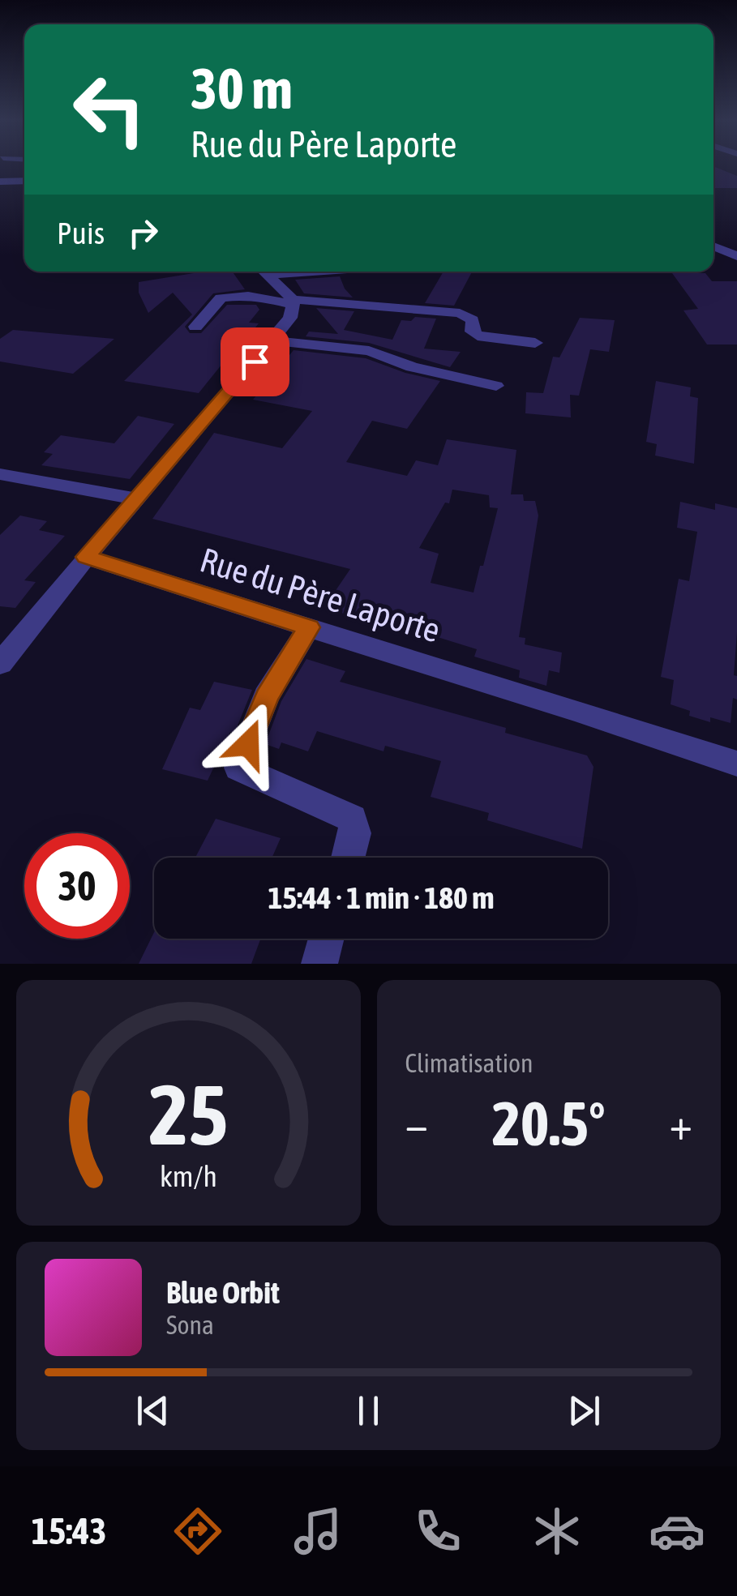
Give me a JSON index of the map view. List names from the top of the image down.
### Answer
{
  "streets": {
    "street": ["Rue du Père Laporte"]
  },
  "page": {
    "turn": ["30 m", "Rue du Père Laporte"],
    "then": "Puis",
    "limit": "30",
    "trip": "15:44 · 1 min · 180 m",
    "tile": "Climatisation",
    "heat": ["−", "20.5°", "+"],
    "song": ["Blue Orbit", "Sona"],
    "tabs": "15:43",
    "gauge": ["25", "km/h"]
  }
}
